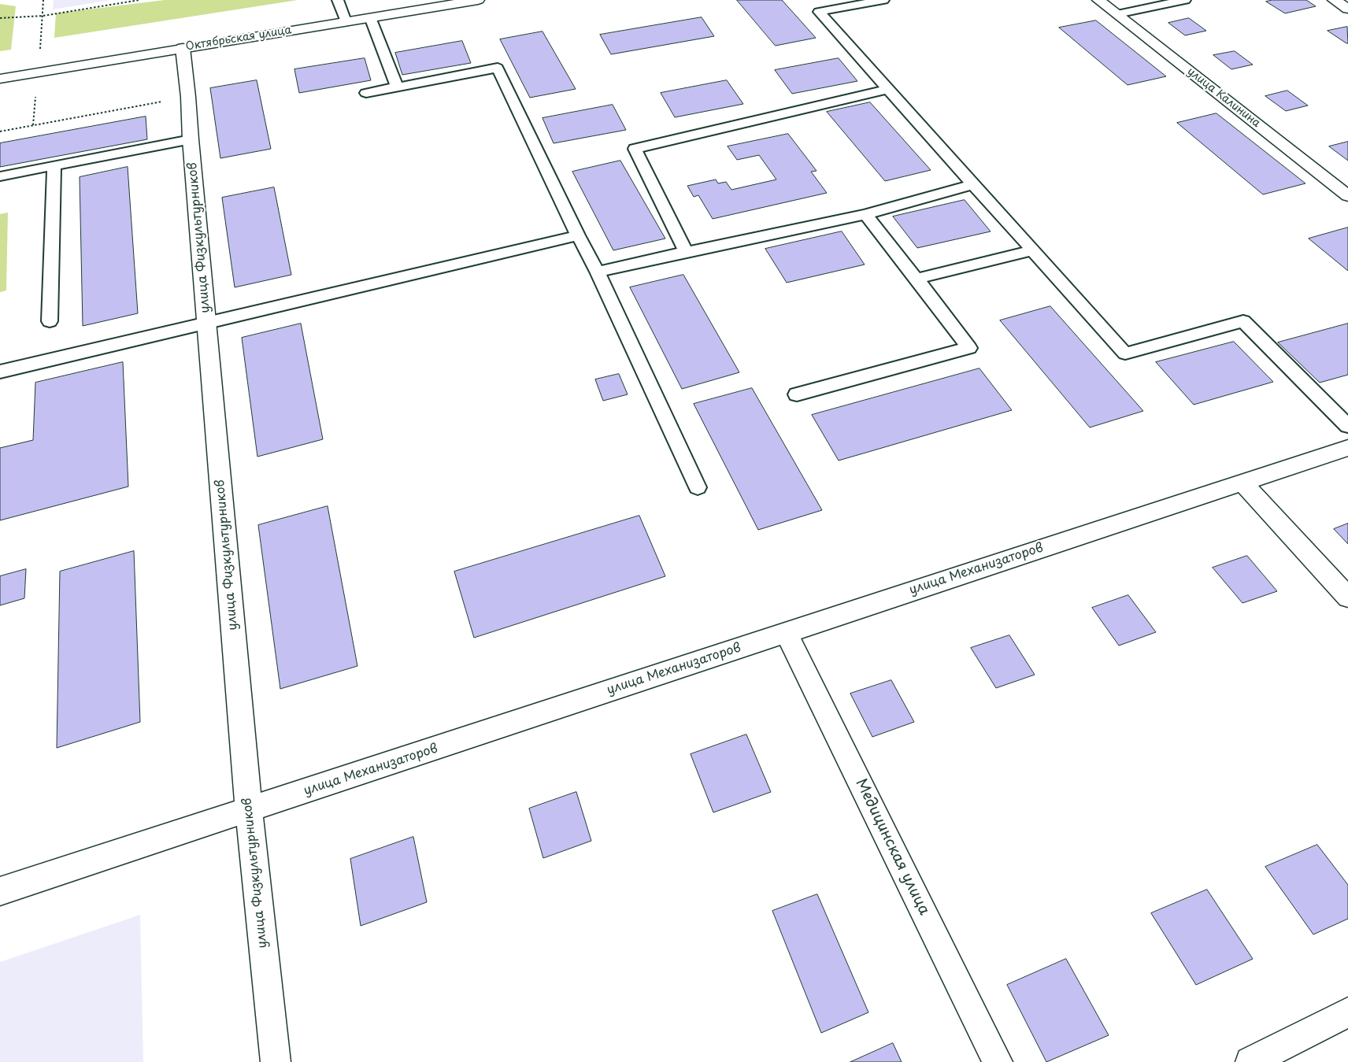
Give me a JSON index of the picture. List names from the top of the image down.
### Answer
{
  "streets": {
    "street": [
      "Октябрьская улица",
      "улица Калинина",
      "улица Физкультурников",
      "улица Механизаторов",
      "Медицинская улица"
    ]
  },
  "crossings": [
    ["Октябрьская улица", "улица Физкультурников"],
    ["улица Физкультурников", "улица Механизаторов"],
    ["улица Механизаторов", "Медицинская улица"]
  ]
}
